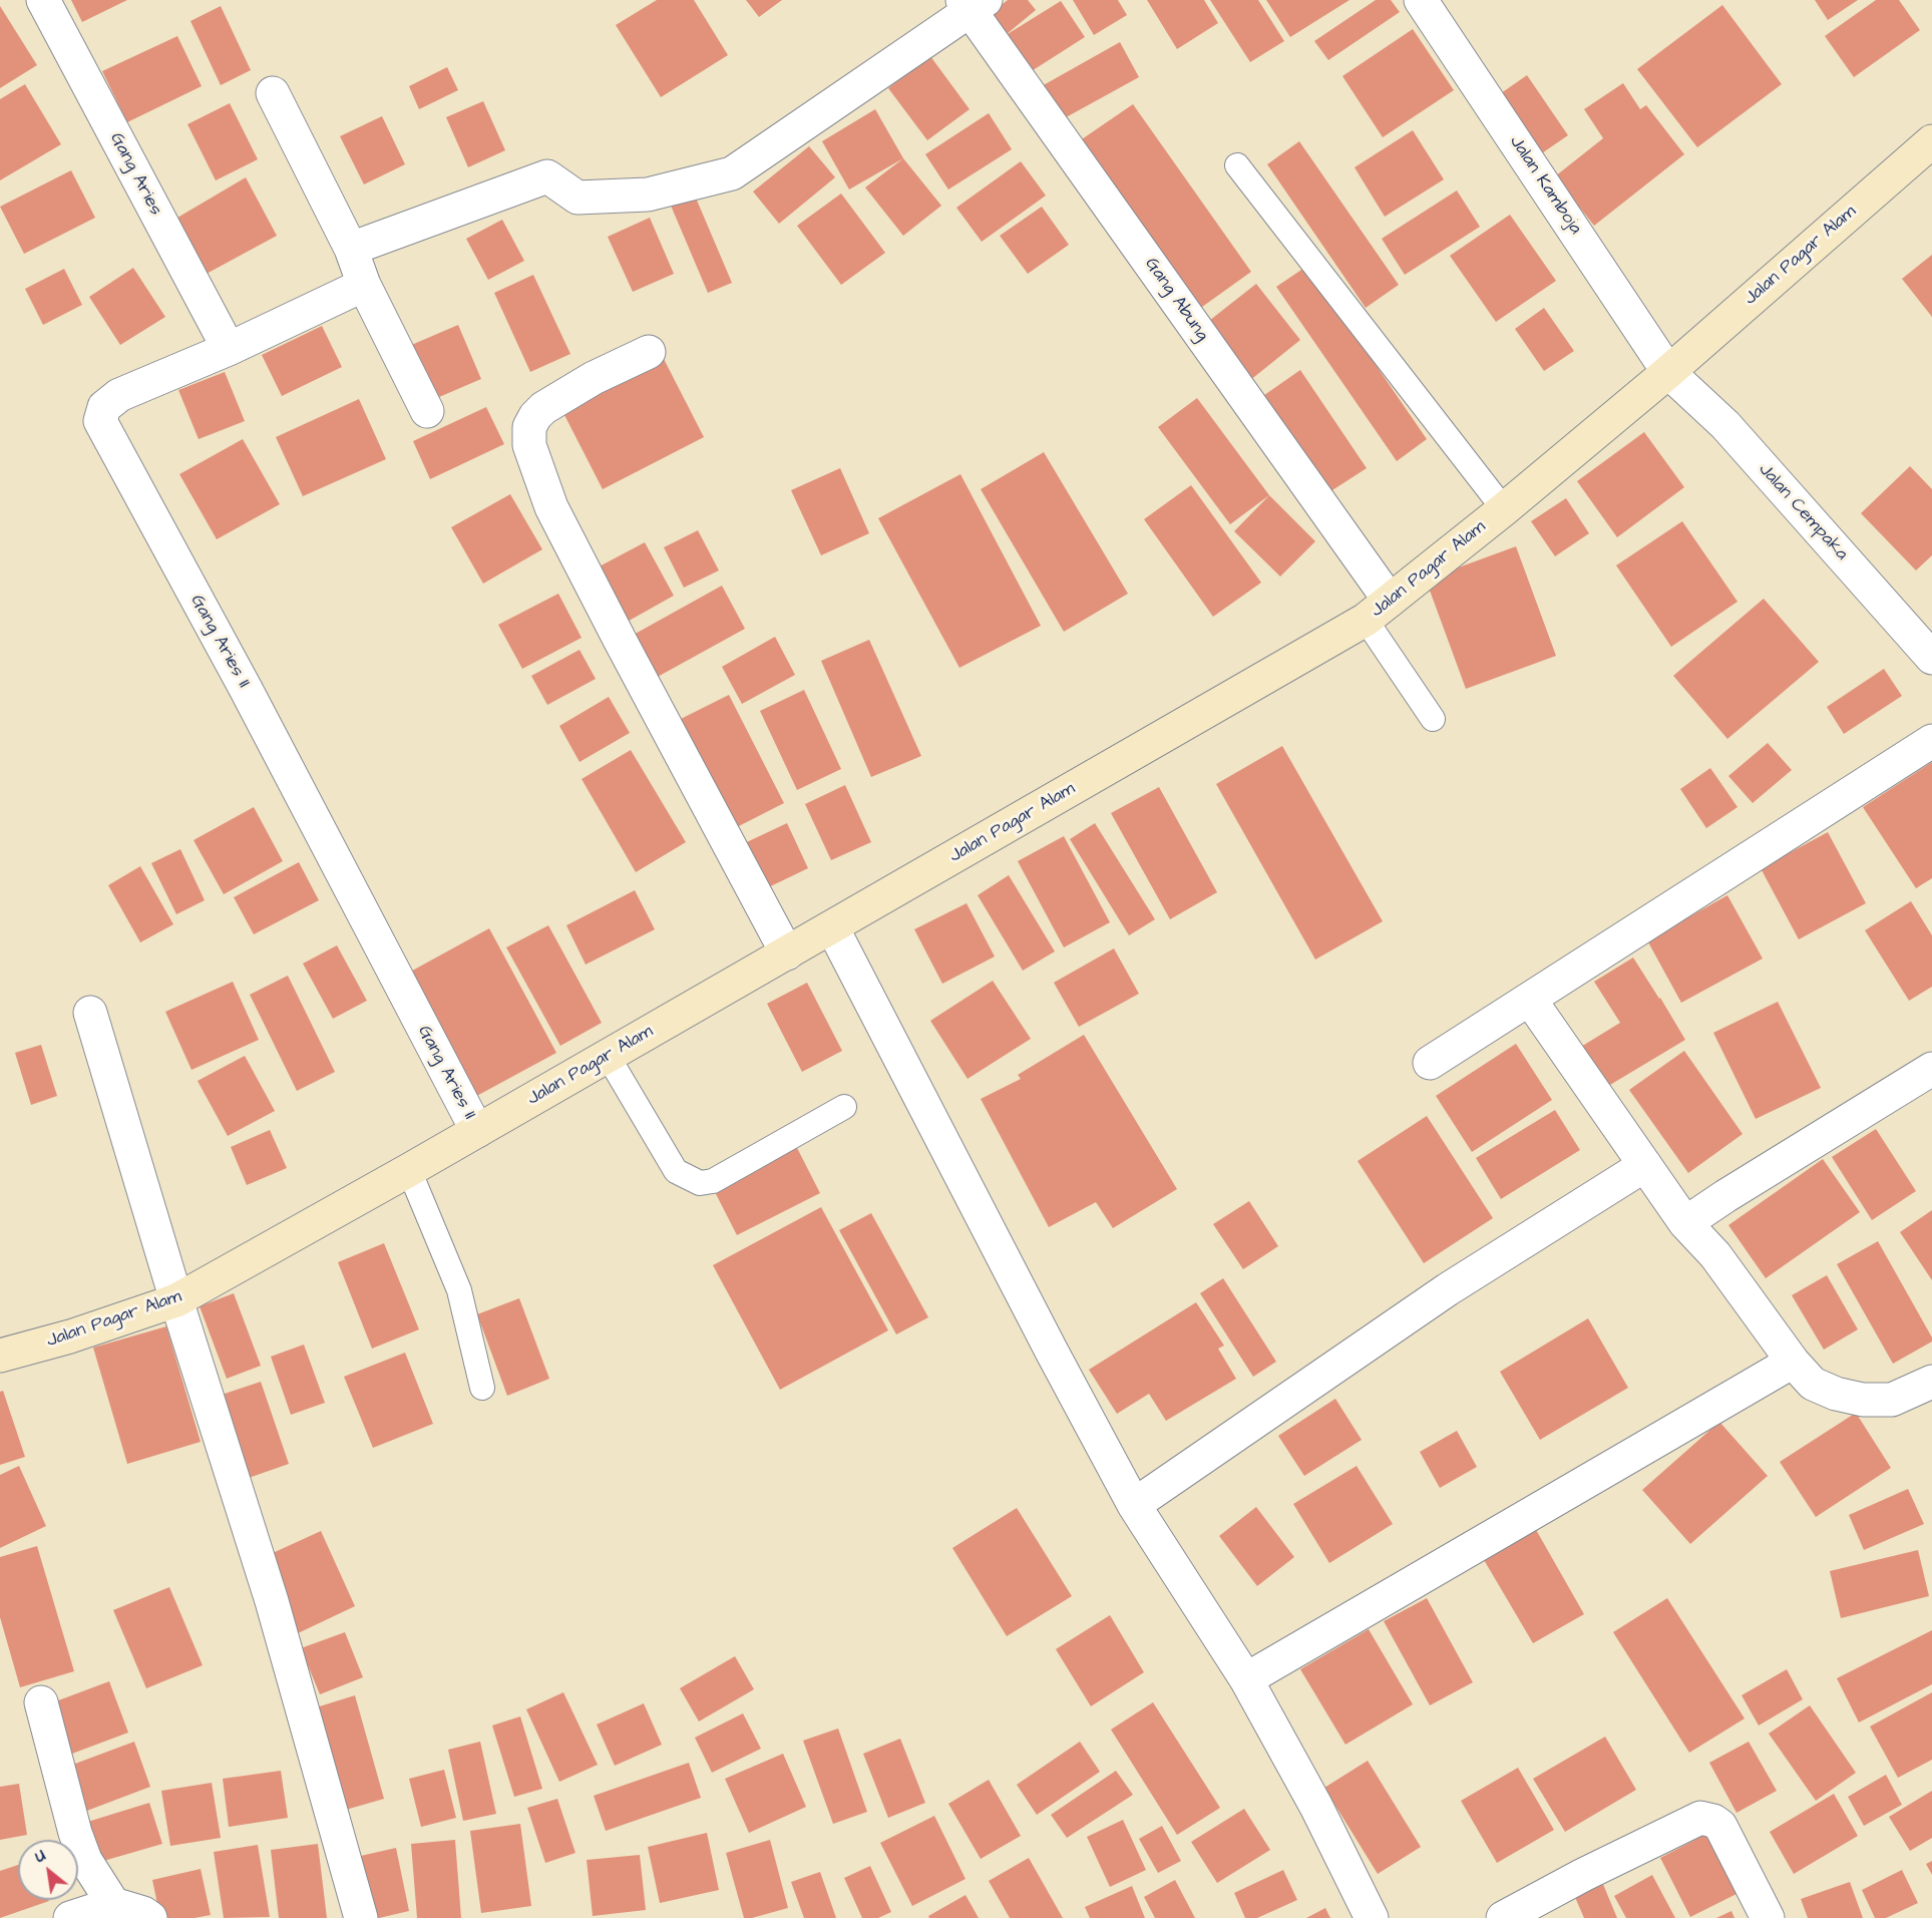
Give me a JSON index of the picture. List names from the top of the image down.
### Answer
{
  "streets": {
    "street": [
      "Gang Aries",
      "Jalan Kamboja",
      "Jalan Pagar Alam",
      "Gang Abung",
      "Jalan Cempaka",
      "Gang Aries II"
    ]
  },
  "crossings": [
    ["Gang Aries", "Gang Aries II"],
    ["Jalan Kamboja", "Jalan Pagar Alam"],
    ["Jalan Kamboja", "Jalan Cempaka"],
    ["Jalan Pagar Alam", "Gang Abung"],
    ["Jalan Pagar Alam", "Jalan Cempaka"],
    ["Jalan Pagar Alam", "Gang Aries II"]
  ],
  "north": "top left"
}
